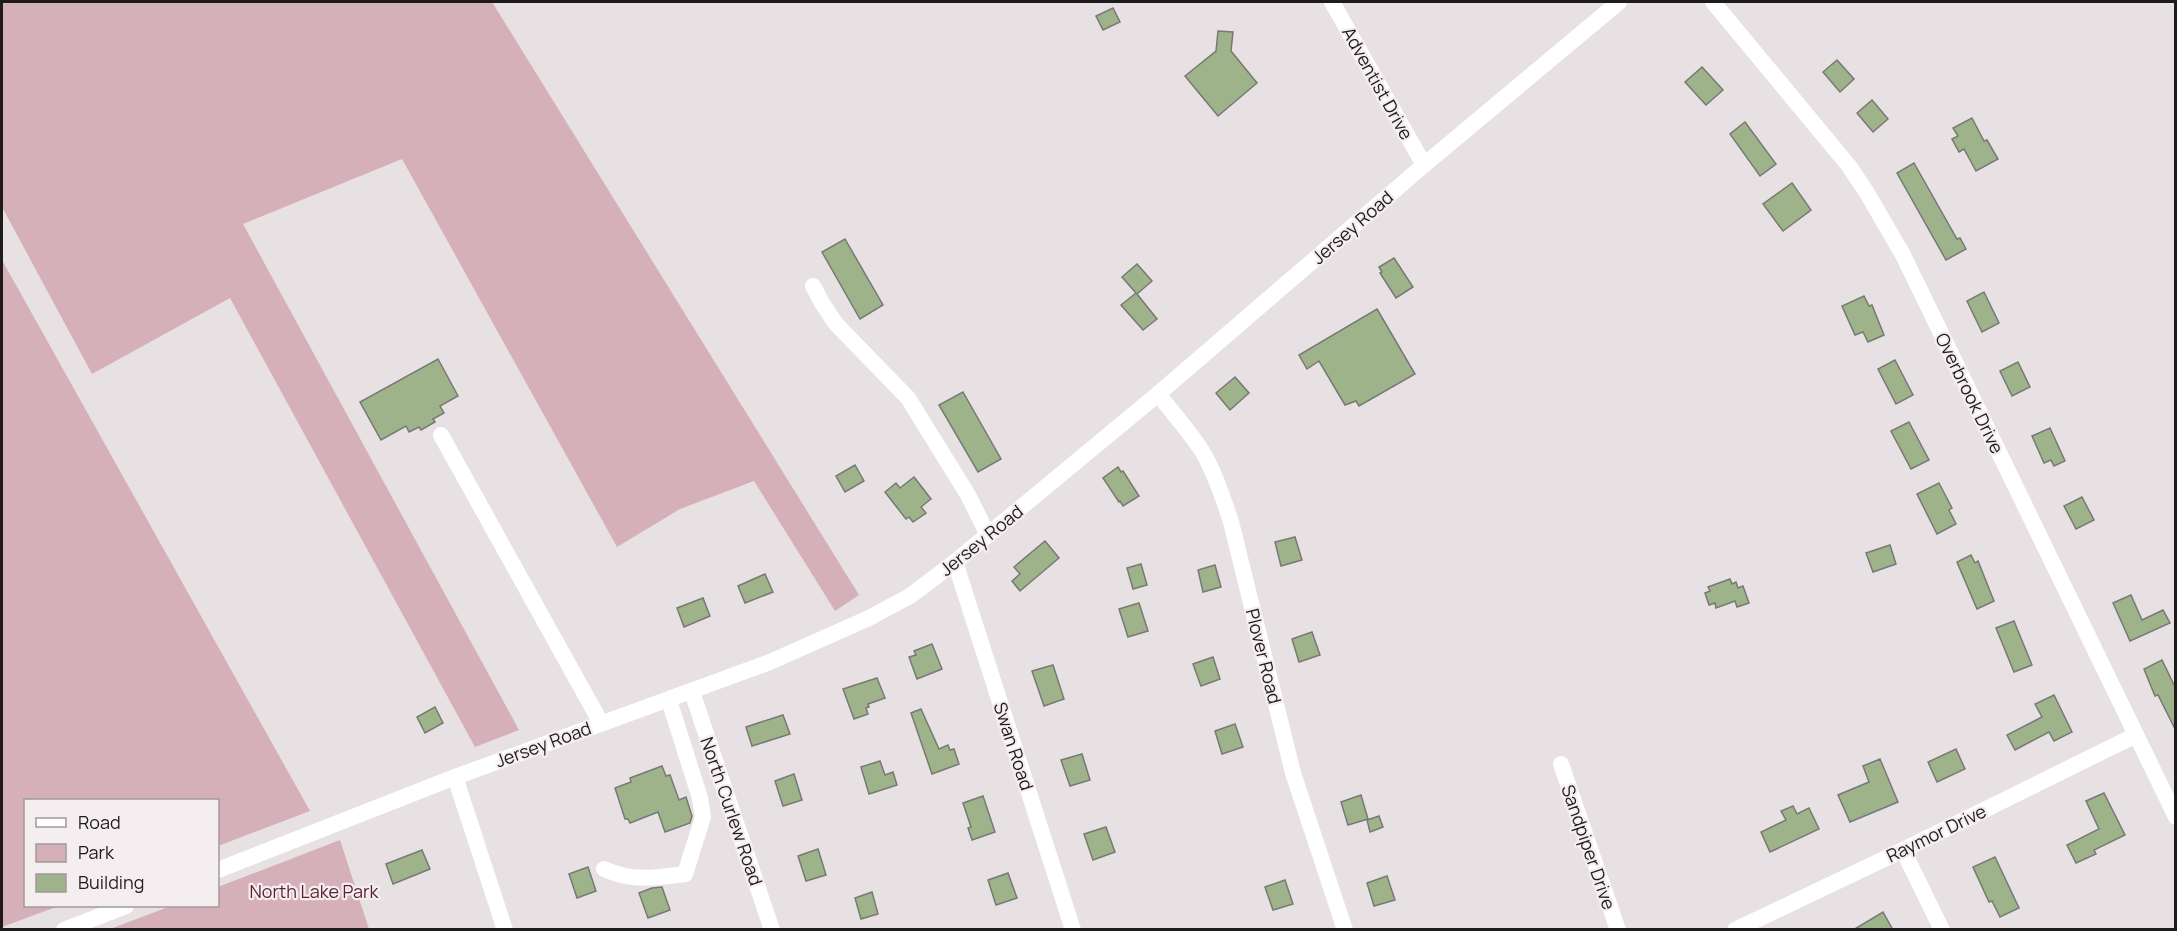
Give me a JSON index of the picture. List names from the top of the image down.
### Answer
{
  "streets": {
    "street": [
      "Adventist Drive",
      "Jersey Road",
      "Overbrook Drive",
      "Plover Road",
      "Swan Road",
      "North Curlew Road",
      "Raymor Drive",
      "Sandpiper Drive"
    ]
  },
  "crossings": [
    ["Adventist Drive", "Jersey Road"],
    ["Jersey Road", "Plover Road"],
    ["Jersey Road", "Swan Road"],
    ["Jersey Road", "North Curlew Road"],
    ["Overbrook Drive", "Raymor Drive"]
  ],
  "parks": ["North Lake Park"],
  "legend": ["Road", "Park", "Building"]
}
